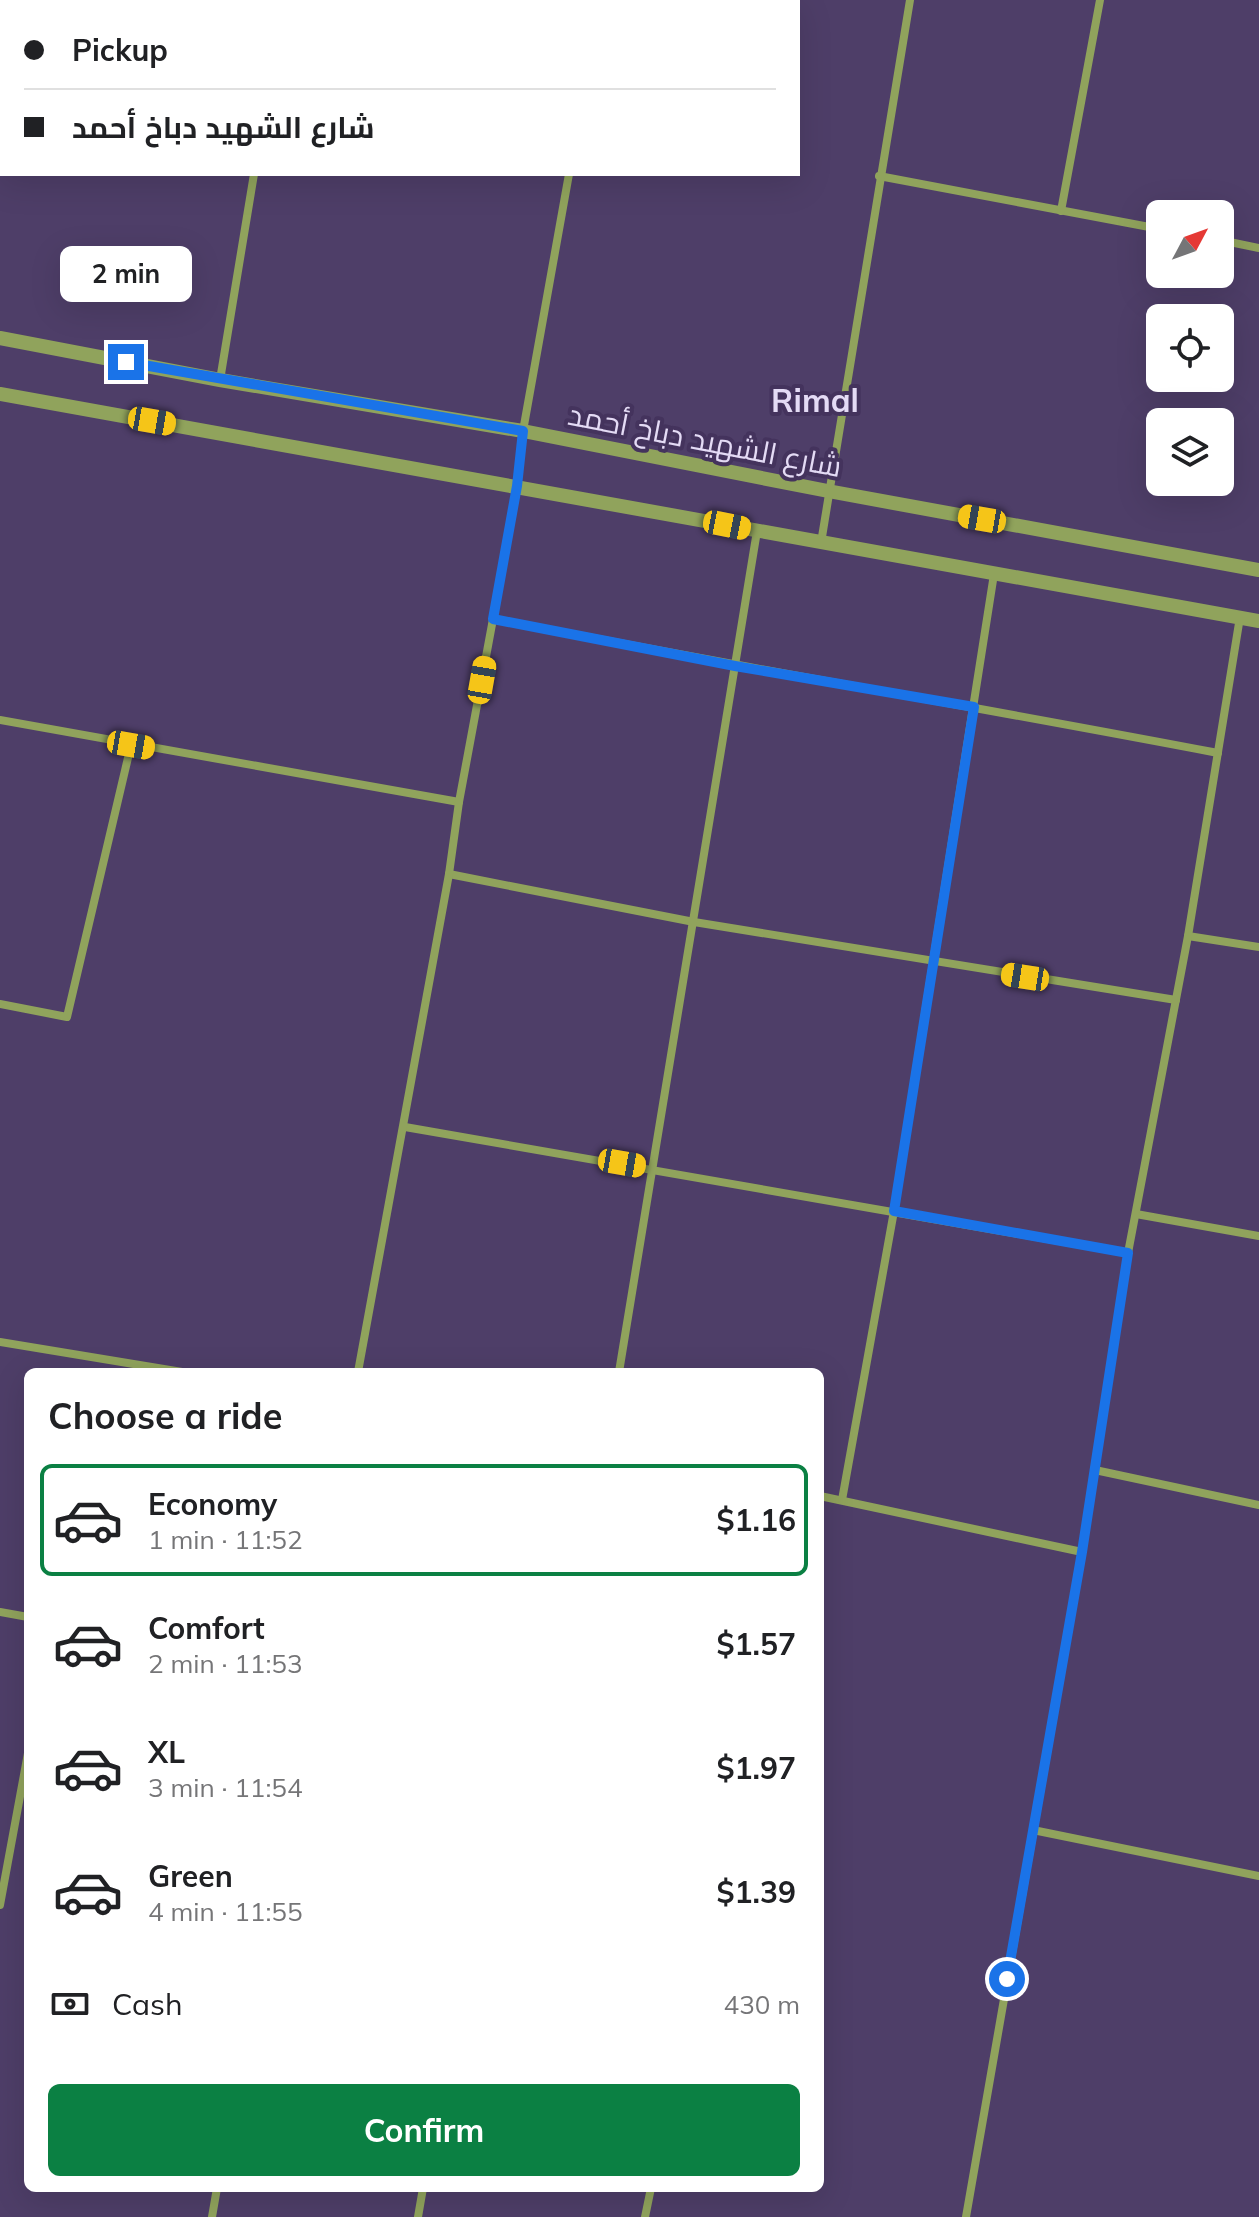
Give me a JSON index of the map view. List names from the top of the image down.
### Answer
{
  "streets": {
    "street": ["شارع الشهيد دباخ أحمد"]
  },
  "districts": ["Rimal"],
  "north": "top right",
  "page": {
    "banner": ["Pickup", "شارع الشهيد دباخ أحمد"],
    "bubble": "2 min",
    "heading": "Choose a ride",
    "list": [
      {
        "name": "Economy",
        "note": "1 min · 11:52",
        "value": "$1.16"
      },
      {
        "name": "Comfort",
        "note": "2 min · 11:53",
        "value": "$1.57"
      },
      {
        "name": "XL",
        "note": "3 min · 11:54",
        "value": "$1.97"
      },
      {
        "name": "Green",
        "note": "4 min · 11:55",
        "value": "$1.39"
      }
    ],
    "pay": ["Cash", "430 m"],
    "buttons": "Confirm"
  }
}
